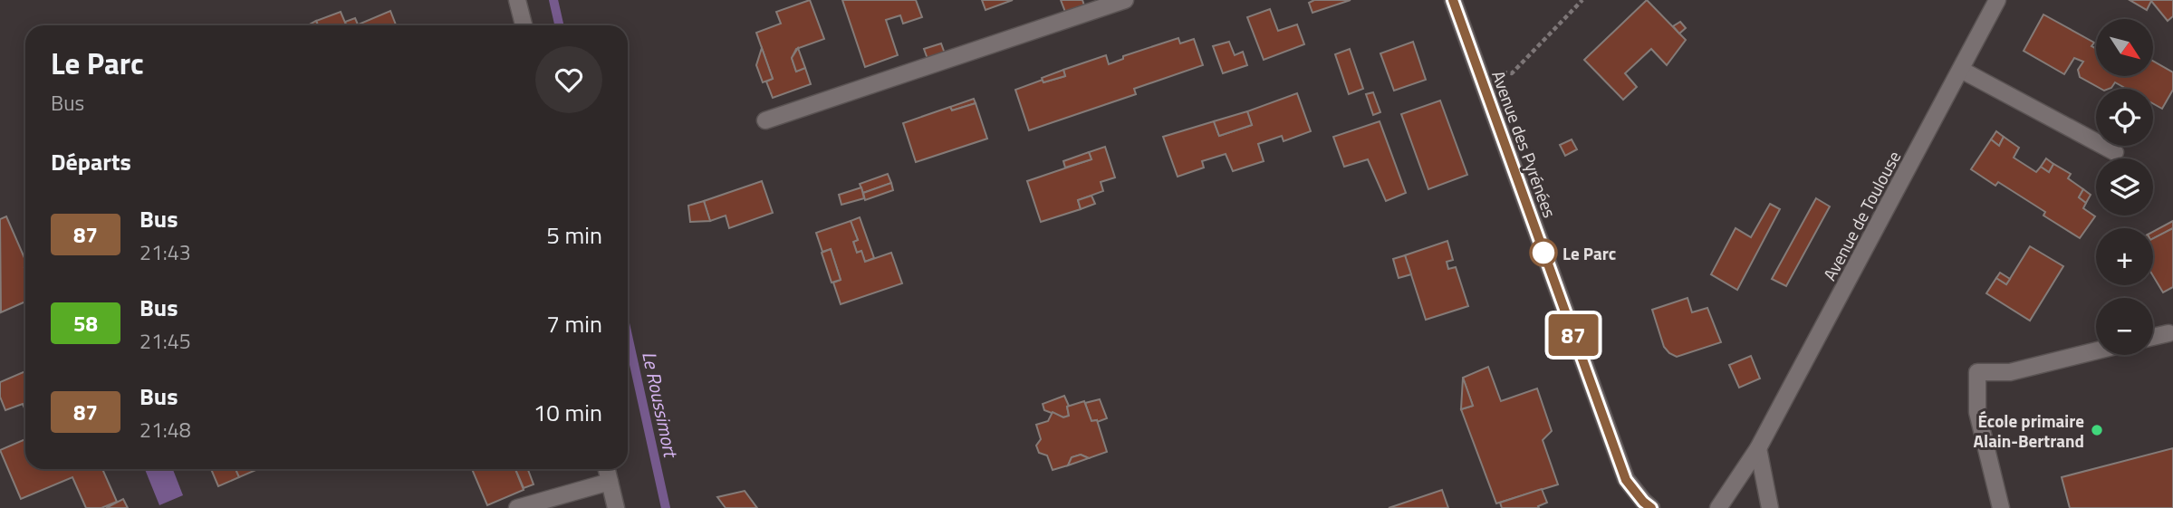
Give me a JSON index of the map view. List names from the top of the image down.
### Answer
{
  "streets": {
    "street": ["Avenue des Pyrénées", "Avenue de Toulouse"]
  },
  "water": ["Le Roussimort"],
  "places": ["Le Parc", "École primaire Alain-Bertrand"],
  "lines": ["bus line 87"],
  "north": "bottom right",
  "page": {
    "on_map": "87",
    "map_buttons": ["+", "−"],
    "heading": [
      ["Le Parc", "Bus"],
      "Départs"
    ],
    "list": [
      {
        "mark": "87",
        "name": "Bus",
        "note": "21:43",
        "value": "5 min"
      },
      {
        "mark": "58",
        "name": "Bus",
        "note": "21:45",
        "value": "7 min"
      },
      {
        "mark": "87",
        "name": "Bus",
        "note": "21:48",
        "value": "10 min"
      }
    ]
  }
}
